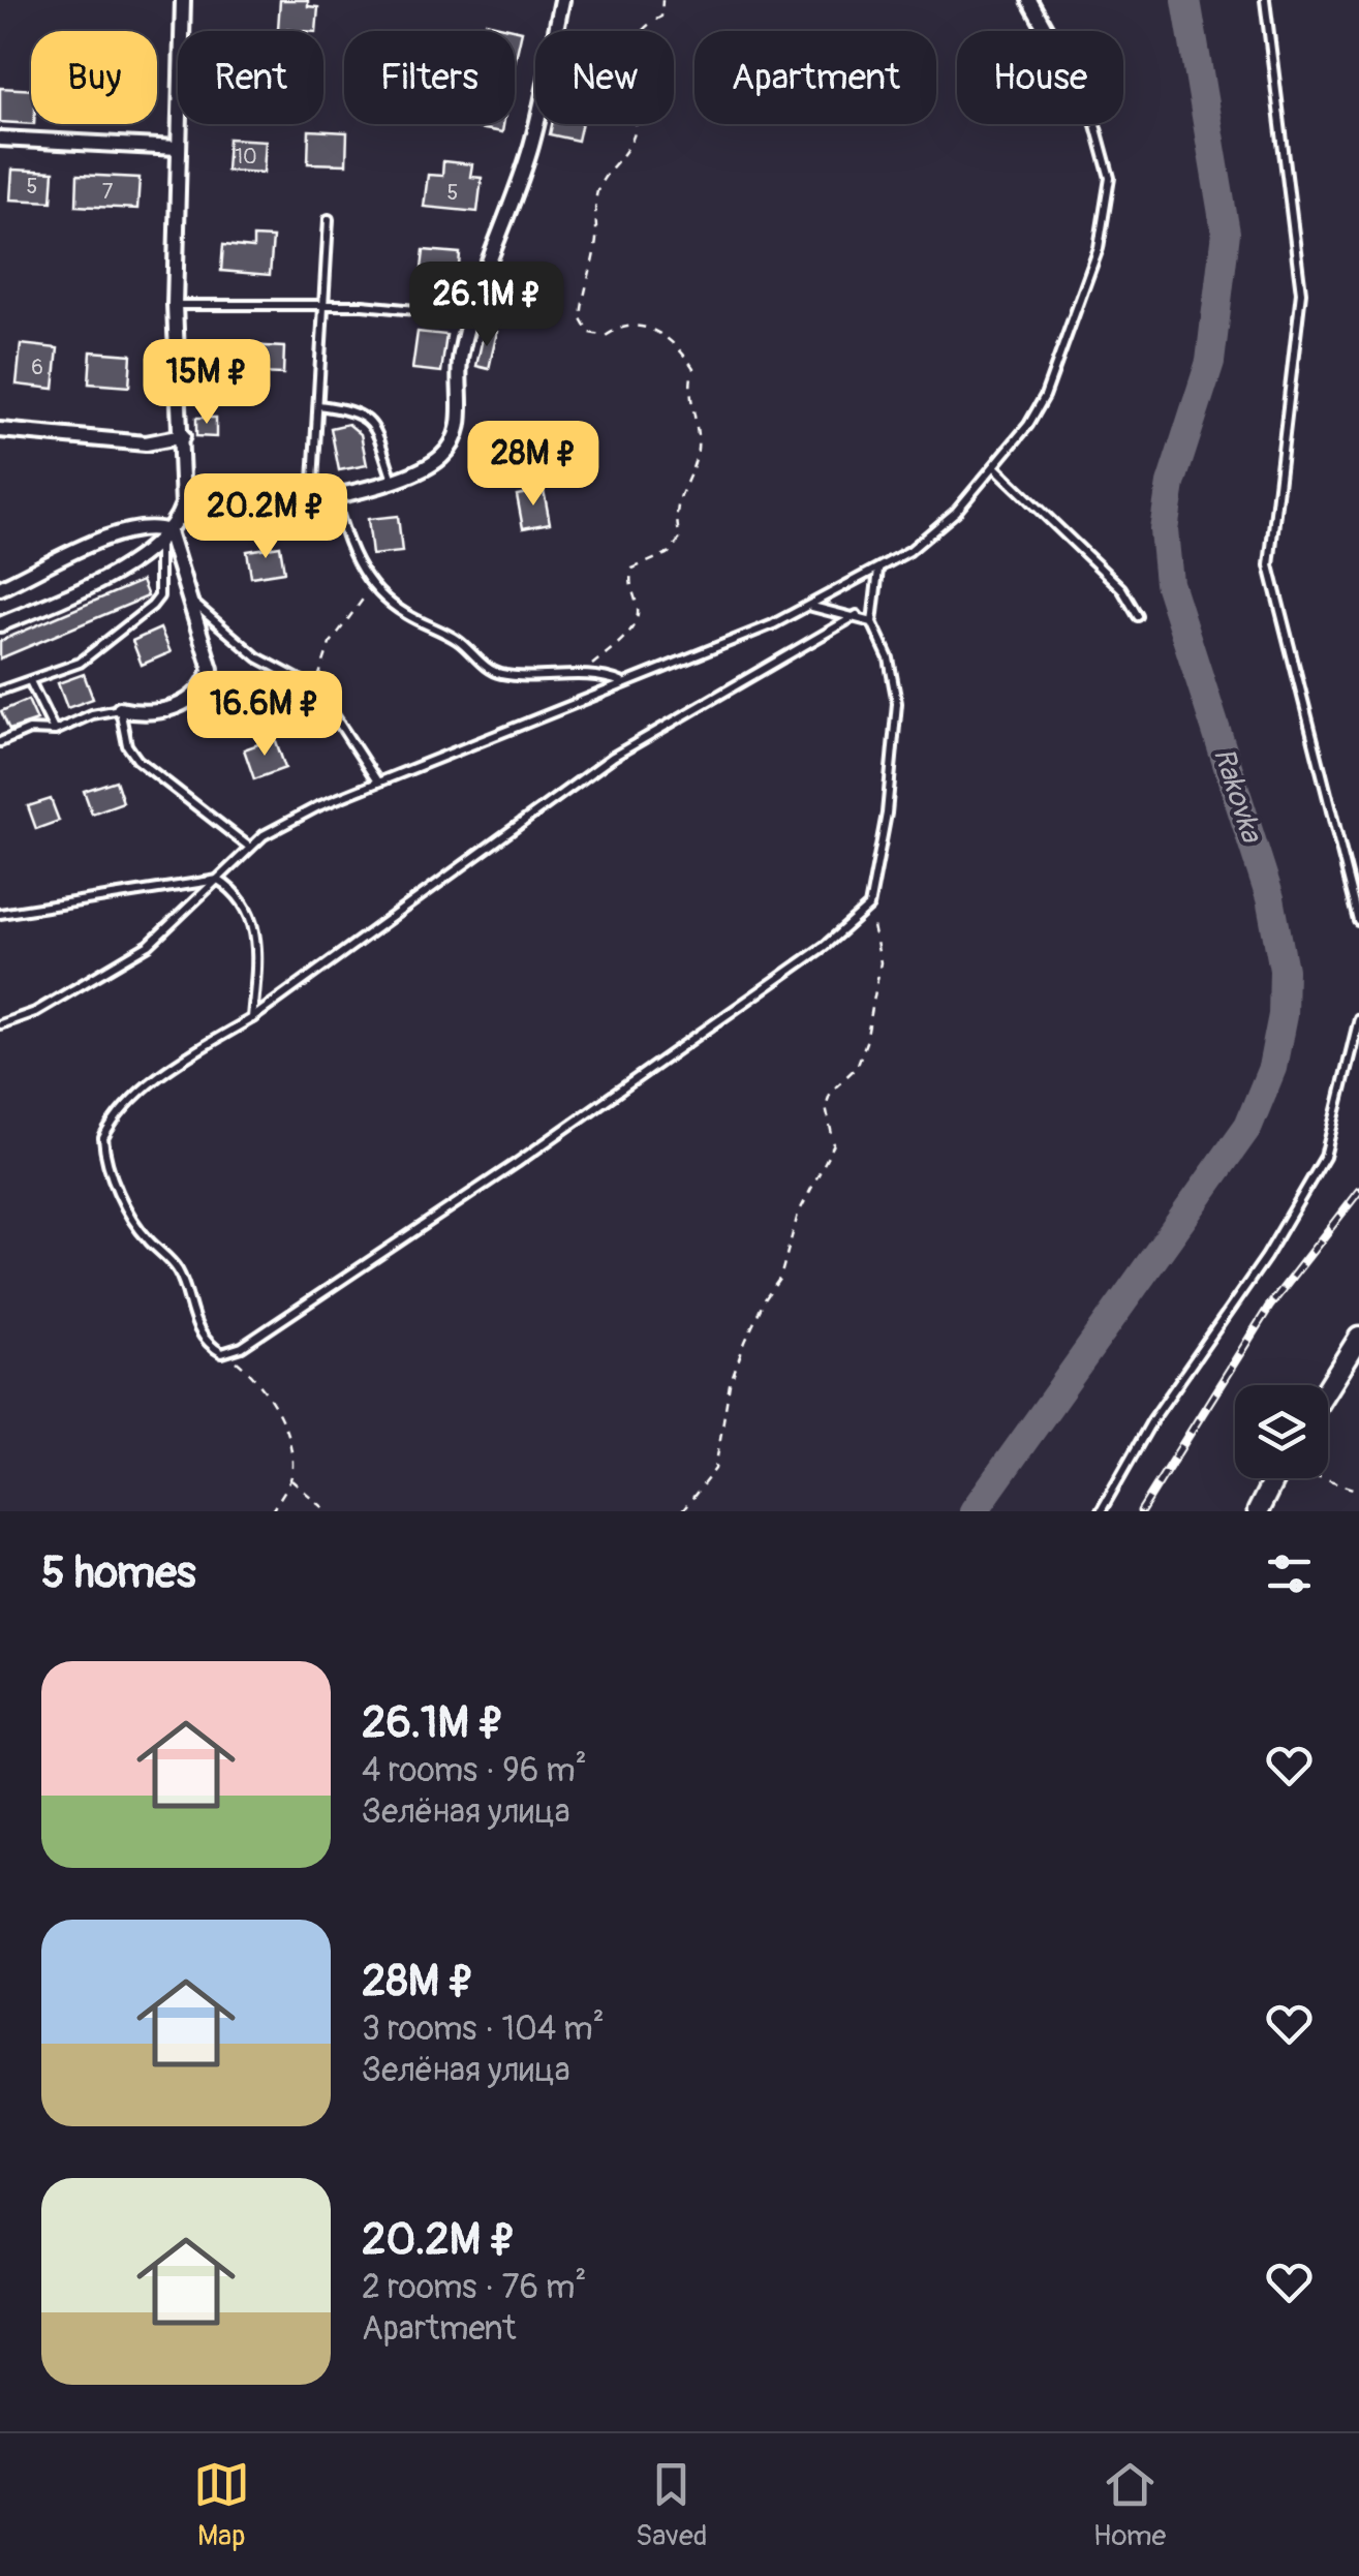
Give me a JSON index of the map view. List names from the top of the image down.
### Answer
{
  "water": ["Rakovka"],
  "house_numbers": [
    "10",
    "5",
    "7",
    "5",
    "6"
  ],
  "page": {
    "chip": [
      "Buy",
      "Rent",
      "Filters",
      "New",
      "Apartment",
      "House"
    ],
    "price": [
      "26.1M ₽",
      "15M ₽",
      "28M ₽",
      "20.2M ₽",
      "16.6M ₽"
    ],
    "heading": "5 homes",
    "list": [
      {
        "name": "26.1M ₽",
        "note": "4 rooms · 96 m² · Зелёная улица"
      },
      {
        "name": "28M ₽",
        "note": "3 rooms · 104 m² · Зелёная улица"
      },
      {
        "name": "20.2M ₽",
        "note": "2 rooms · 76 m² · Apartment"
      }
    ],
    "tabs": ["Map", "Saved", "Home"]
  }
}
